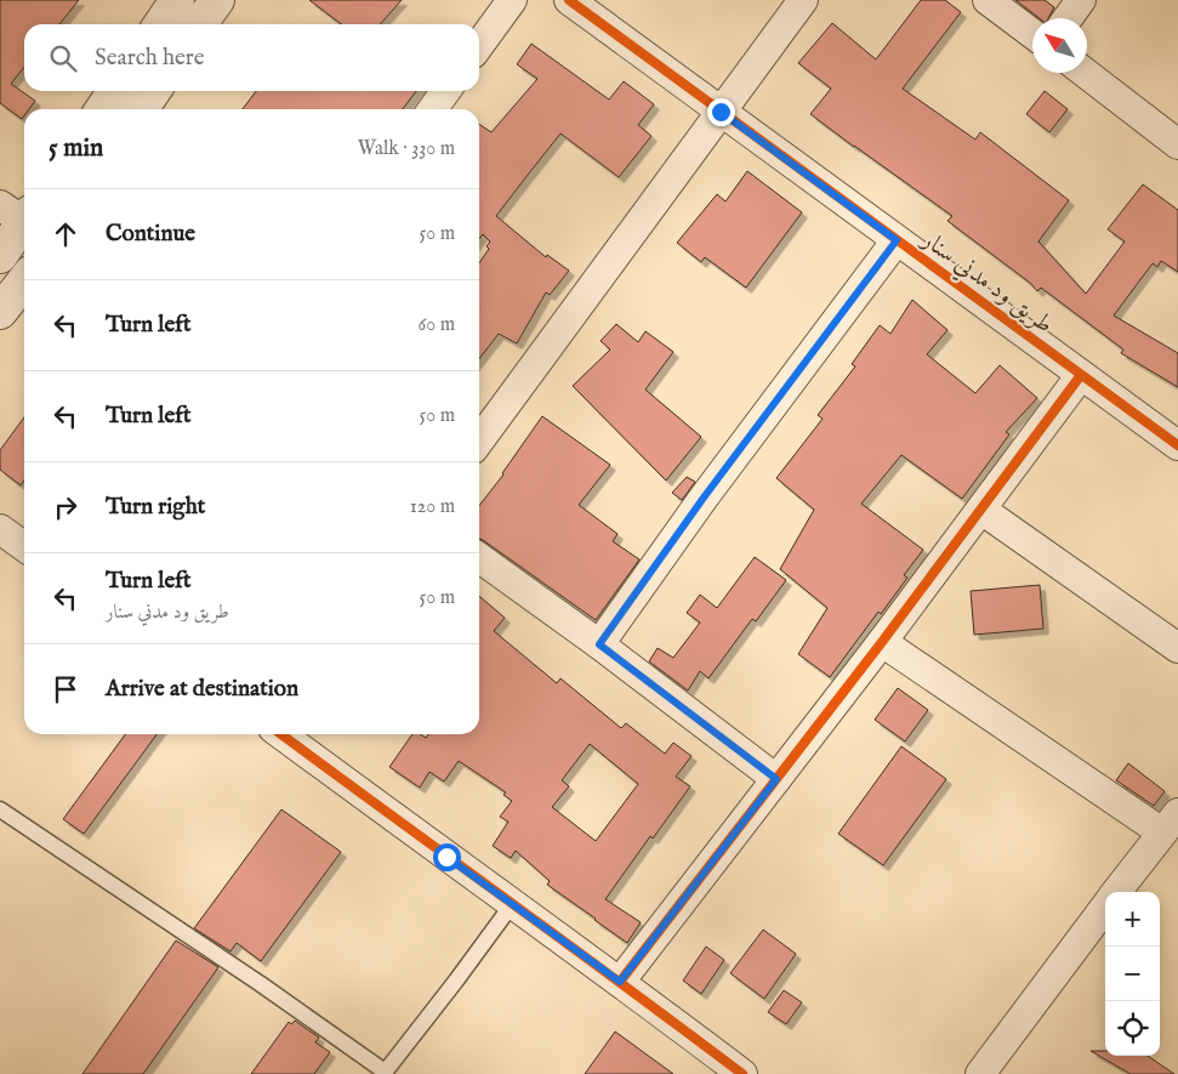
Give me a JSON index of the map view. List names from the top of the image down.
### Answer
{
  "streets": {
    "street": ["طريق ود مدني سنار"]
  },
  "north": "top left",
  "page": {
    "search": "Search here",
    "heading": ["5 min", "Walk · 330 m"],
    "list": [
      ["Continue", "50 m"],
      ["Turn left", "60 m"],
      ["Turn left", "50 m"],
      ["Turn right", "120 m"],
      ["Turn left", "طريق ود مدني سنار", "50 m"],
      "Arrive at destination"
    ],
    "map_buttons": ["+", "−"]
  }
}
